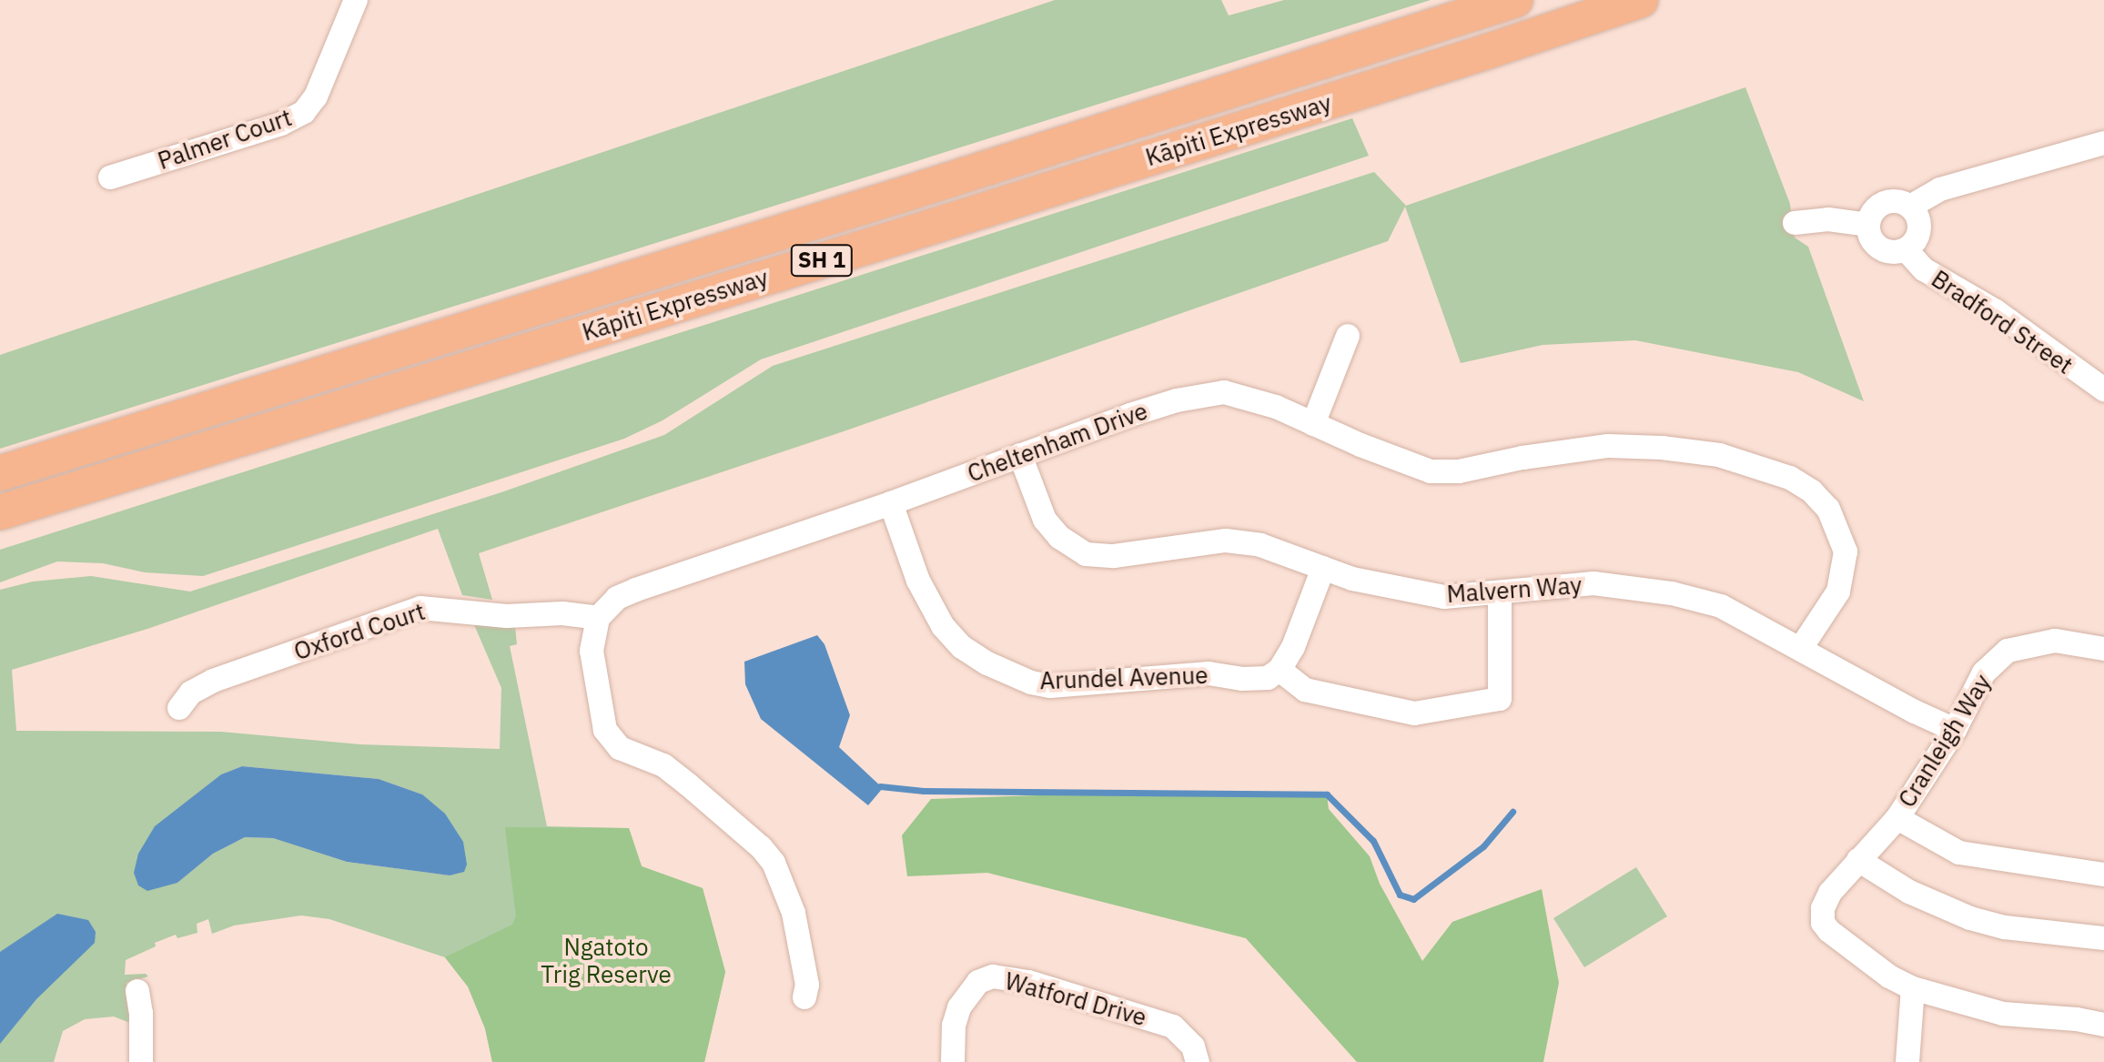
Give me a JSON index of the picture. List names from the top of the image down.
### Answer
{
  "streets": {
    "highway": ["Kāpiti Expressway", "SH 1"],
    "street": [
      "Palmer Court",
      "Bradford Street",
      "Cheltenham Drive",
      "Malvern Way",
      "Oxford Court",
      "Arundel Avenue",
      "Cranleigh Way",
      "Watford Drive"
    ]
  },
  "crossings": [
    ["Cheltenham Drive", "Malvern Way"],
    ["Cheltenham Drive", "Oxford Court"],
    ["Cheltenham Drive", "Arundel Avenue"],
    ["Malvern Way", "Cranleigh Way"]
  ],
  "parks": ["Ngatoto Trig Reserve"]
}
